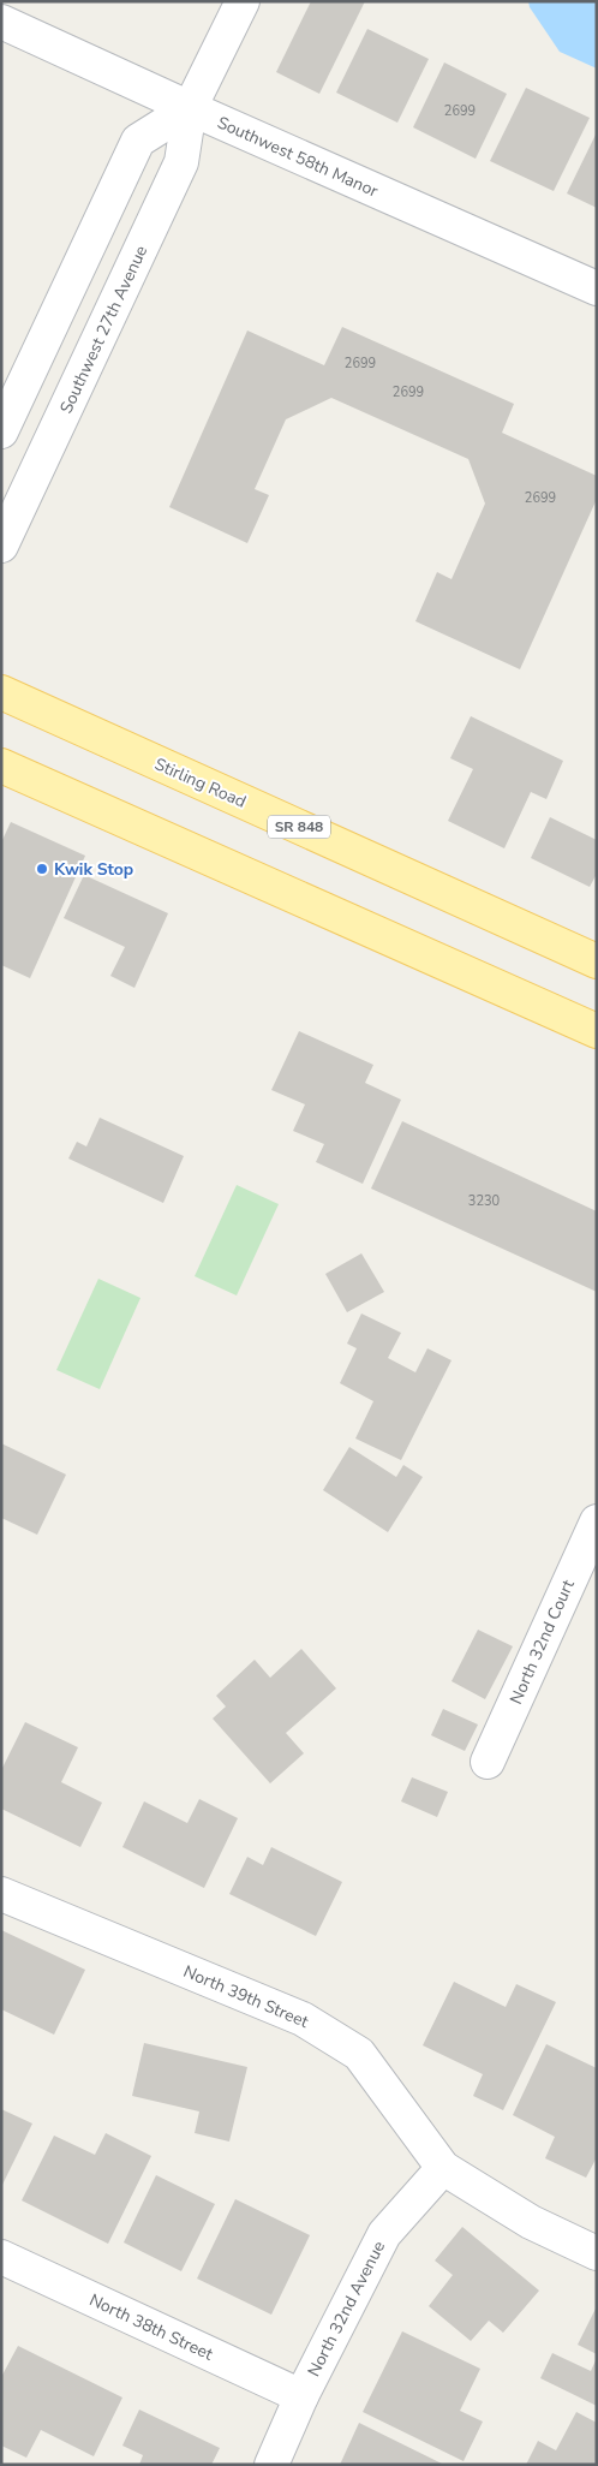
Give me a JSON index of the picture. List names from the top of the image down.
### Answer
{
  "streets": {
    "main road": ["Stirling Road", "SR 848"],
    "street": [
      "Southwest 58th Manor",
      "Southwest 27th Avenue",
      "North 32nd Court",
      "North 39th Street",
      "North 32nd Avenue",
      "North 38th Street"
    ]
  },
  "crossings": [
    ["Southwest 58th Manor", "Southwest 27th Avenue"],
    ["North 39th Street", "North 32nd Avenue"],
    ["North 32nd Avenue", "North 38th Street"]
  ],
  "places": ["Kwik Stop"],
  "house_numbers": [
    "2699",
    "2699",
    "2699",
    "2699",
    "3230"
  ]
}
